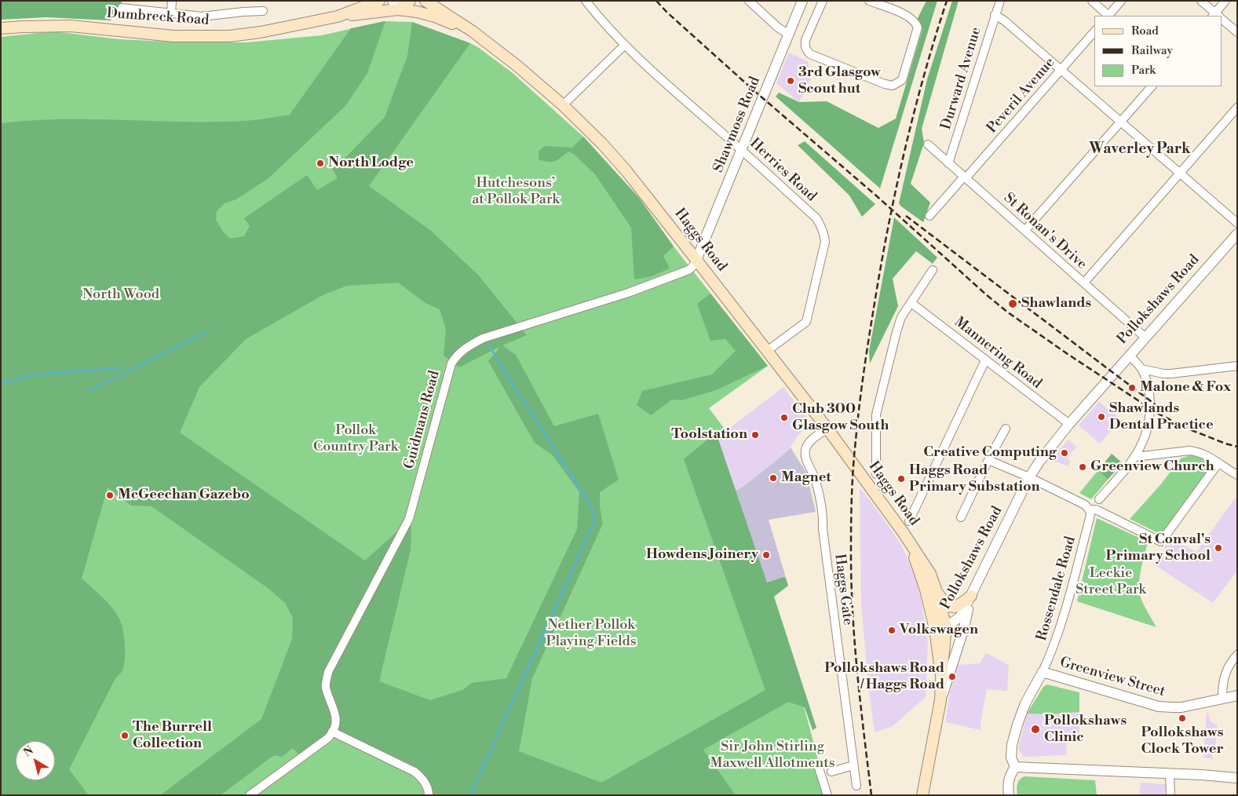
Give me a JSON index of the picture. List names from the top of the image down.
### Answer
{
  "streets": {
    "main road": ["Dumbreck Road", "Haggs Road"],
    "street": [
      "Durward Avenue",
      "Peveril Avenue",
      "Shawmoss Road",
      "Herries Road",
      "St Ronan's Drive",
      "Pollokshaws Road",
      "Mannering Road",
      "Guidmans Road",
      "Rossendale Road",
      "Haggs Gate",
      "Greenview Street"
    ]
  },
  "crossings": [
    ["Durward Avenue", "St Ronan's Drive"],
    ["Peveril Avenue", "St Ronan's Drive"],
    ["Shawmoss Road", "Herries Road"],
    ["Shawmoss Road", "Haggs Road"],
    ["Shawmoss Road", "Guidmans Road"],
    ["Herries Road", "Haggs Road"],
    ["St Ronan's Drive", "Pollokshaws Road"],
    ["Haggs Road", "Pollokshaws Road"],
    ["Haggs Road", "Guidmans Road"],
    ["Haggs Road", "Haggs Gate"],
    ["Pollokshaws Road", "Mannering Road"],
    ["Rossendale Road", "Greenview Street"]
  ],
  "districts": ["Waverley Park"],
  "parks": [
    "Hutchesons’ at Pollok Park",
    "North Wood",
    "Pollok Country Park",
    "Leckie Street Park",
    "Nether Pollok Playing Fields",
    "Sir John Stirling Maxwell Allotments"
  ],
  "places": [
    "3rd Glasgow Scout hut",
    "North Lodge",
    "Shawlands",
    "Malone & Fox",
    "Shawlands Dental Practice",
    "Club 300 Glasgow South",
    "Toolstation",
    "Creative Computing",
    "Greenview Church",
    "Magnet",
    "Haggs Road Primary Substation",
    "McGeechan Gazebo",
    "St Conval's Primary School",
    "Howdens Joinery",
    "Volkswagen",
    "Pollokshaws Road / Haggs Road",
    "Pollokshaws Clock Tower",
    "Pollokshaws Clinic",
    "The Burrell Collection"
  ],
  "legend": ["Road", "Railway", "Park"],
  "north": "top left"
}
